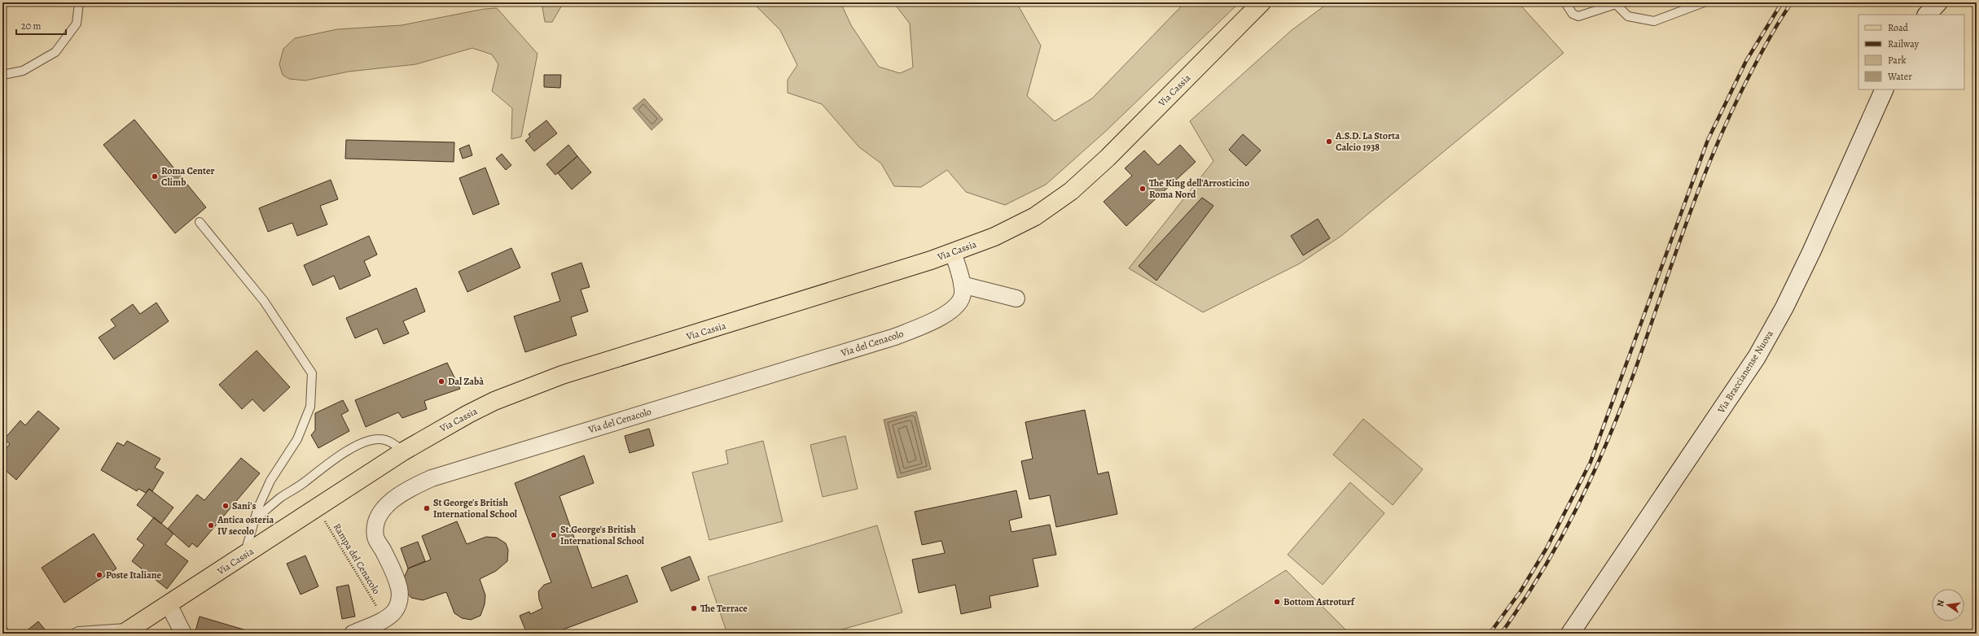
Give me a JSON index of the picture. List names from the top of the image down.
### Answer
{
  "streets": {
    "main road": ["Via Cassia", "Via Braccianense Nuova"],
    "street": ["Via del Cenacolo"],
    "path": ["Rampa del Cenacolo"]
  },
  "crossings": [
    ["Via Cassia", "Via del Cenacolo"],
    ["Via Cassia", "Rampa del Cenacolo"],
    ["Via del Cenacolo", "Rampa del Cenacolo"]
  ],
  "places": [
    "A.S.D. La Storta Calcio 1938",
    "Roma Center Climb",
    "The King dell'Arrosticino Roma Nord",
    "Dal Zabà",
    "Sani's",
    "St George's British International School",
    "Antica osteria IV secolo",
    "St.George's British International School",
    "Poste Italiane",
    "Bottom Astroturf",
    "The Terrace"
  ],
  "legend": [
    "Road",
    "Railway",
    "Park",
    "Water"
  ],
  "scale_bar": "20 m",
  "north": "left"
}
